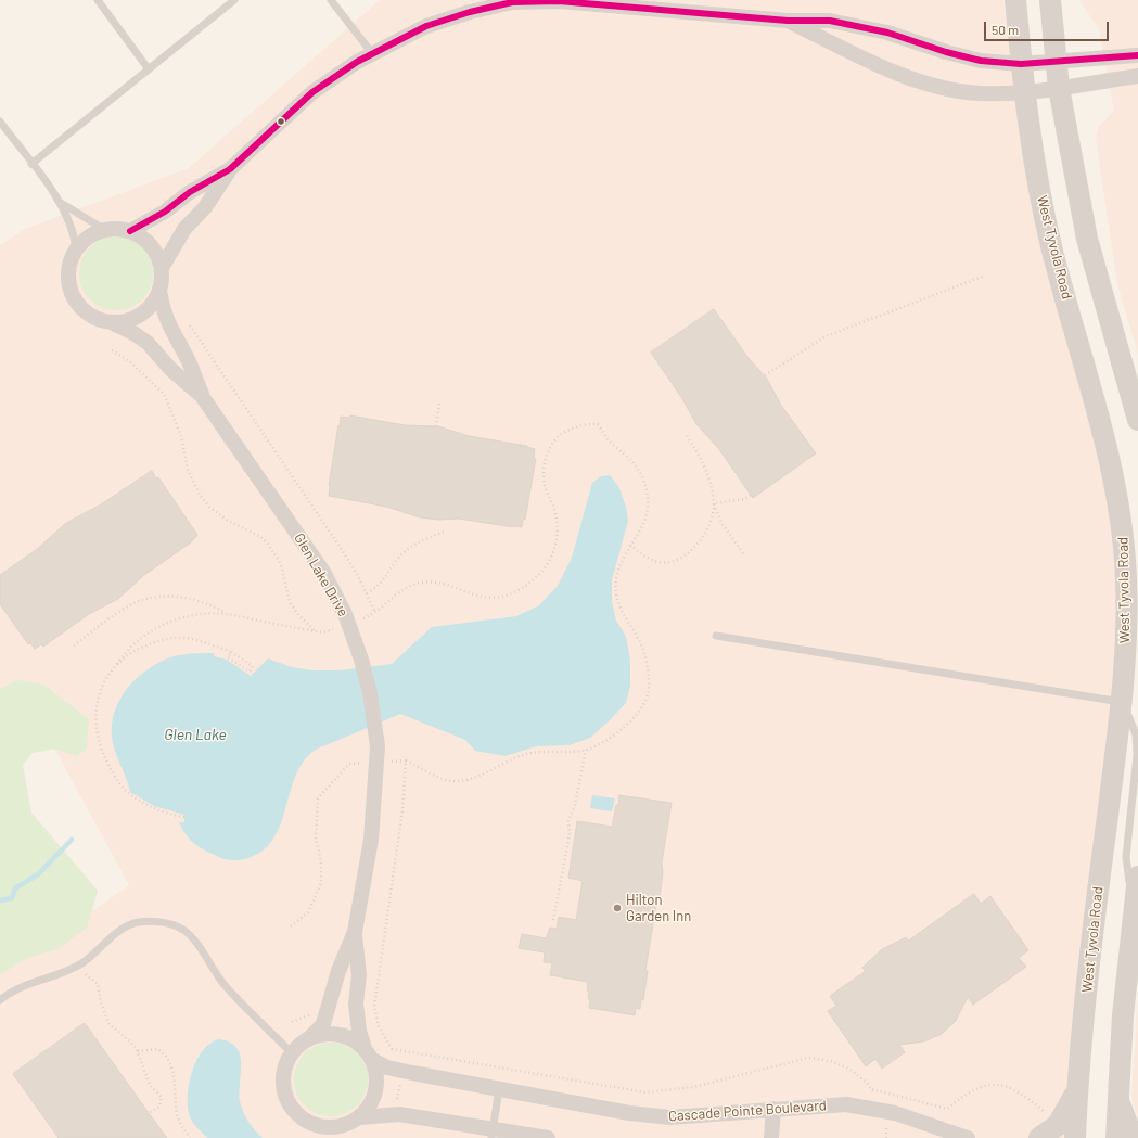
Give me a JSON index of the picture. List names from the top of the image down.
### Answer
{
  "streets": {
    "main road": ["West Tyvola Road"],
    "street": ["Glen Lake Drive", "Cascade Pointe Boulevard"]
  },
  "crossings": [
    ["Glen Lake Drive", "Cascade Pointe Boulevard"]
  ],
  "water": ["Glen Lake"],
  "places": ["Hilton Garden Inn"],
  "scale_bar": "50 m"
}
